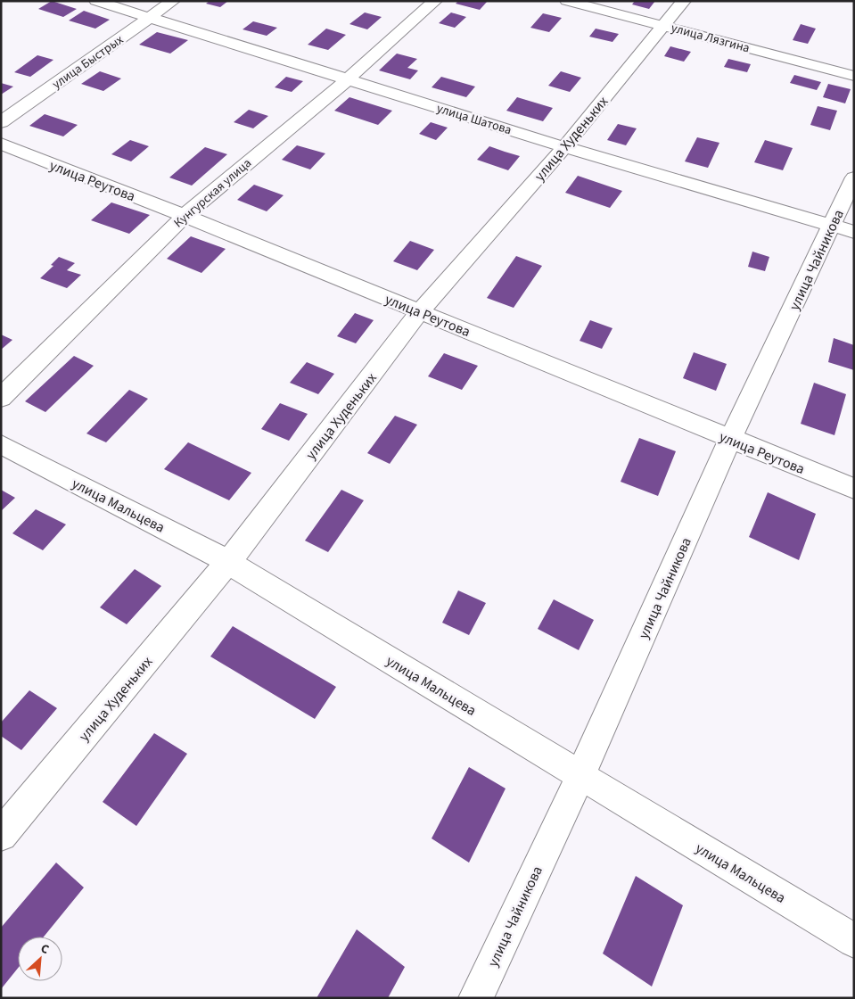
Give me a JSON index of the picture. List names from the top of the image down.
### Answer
{
  "streets": {
    "street": [
      "улица Лязгина",
      "улица Быстрых",
      "улица Шатова",
      "улица Худеньких",
      "улица Реутова",
      "Кунгурская улица",
      "улица Чайникова",
      "улица Мальцева"
    ]
  },
  "crossings": [
    ["улица Лязгина", "улица Худеньких"],
    ["улица Быстрых", "улица Шатова"],
    ["улица Шатова", "улица Худеньких"],
    ["улица Шатова", "Кунгурская улица"],
    ["улица Шатова", "улица Чайникова"],
    ["улица Худеньких", "улица Реутова"],
    ["улица Худеньких", "улица Мальцева"],
    ["улица Реутова", "Кунгурская улица"],
    ["улица Реутова", "улица Чайникова"],
    ["улица Чайникова", "улица Мальцева"]
  ],
  "north": "top right"
}
